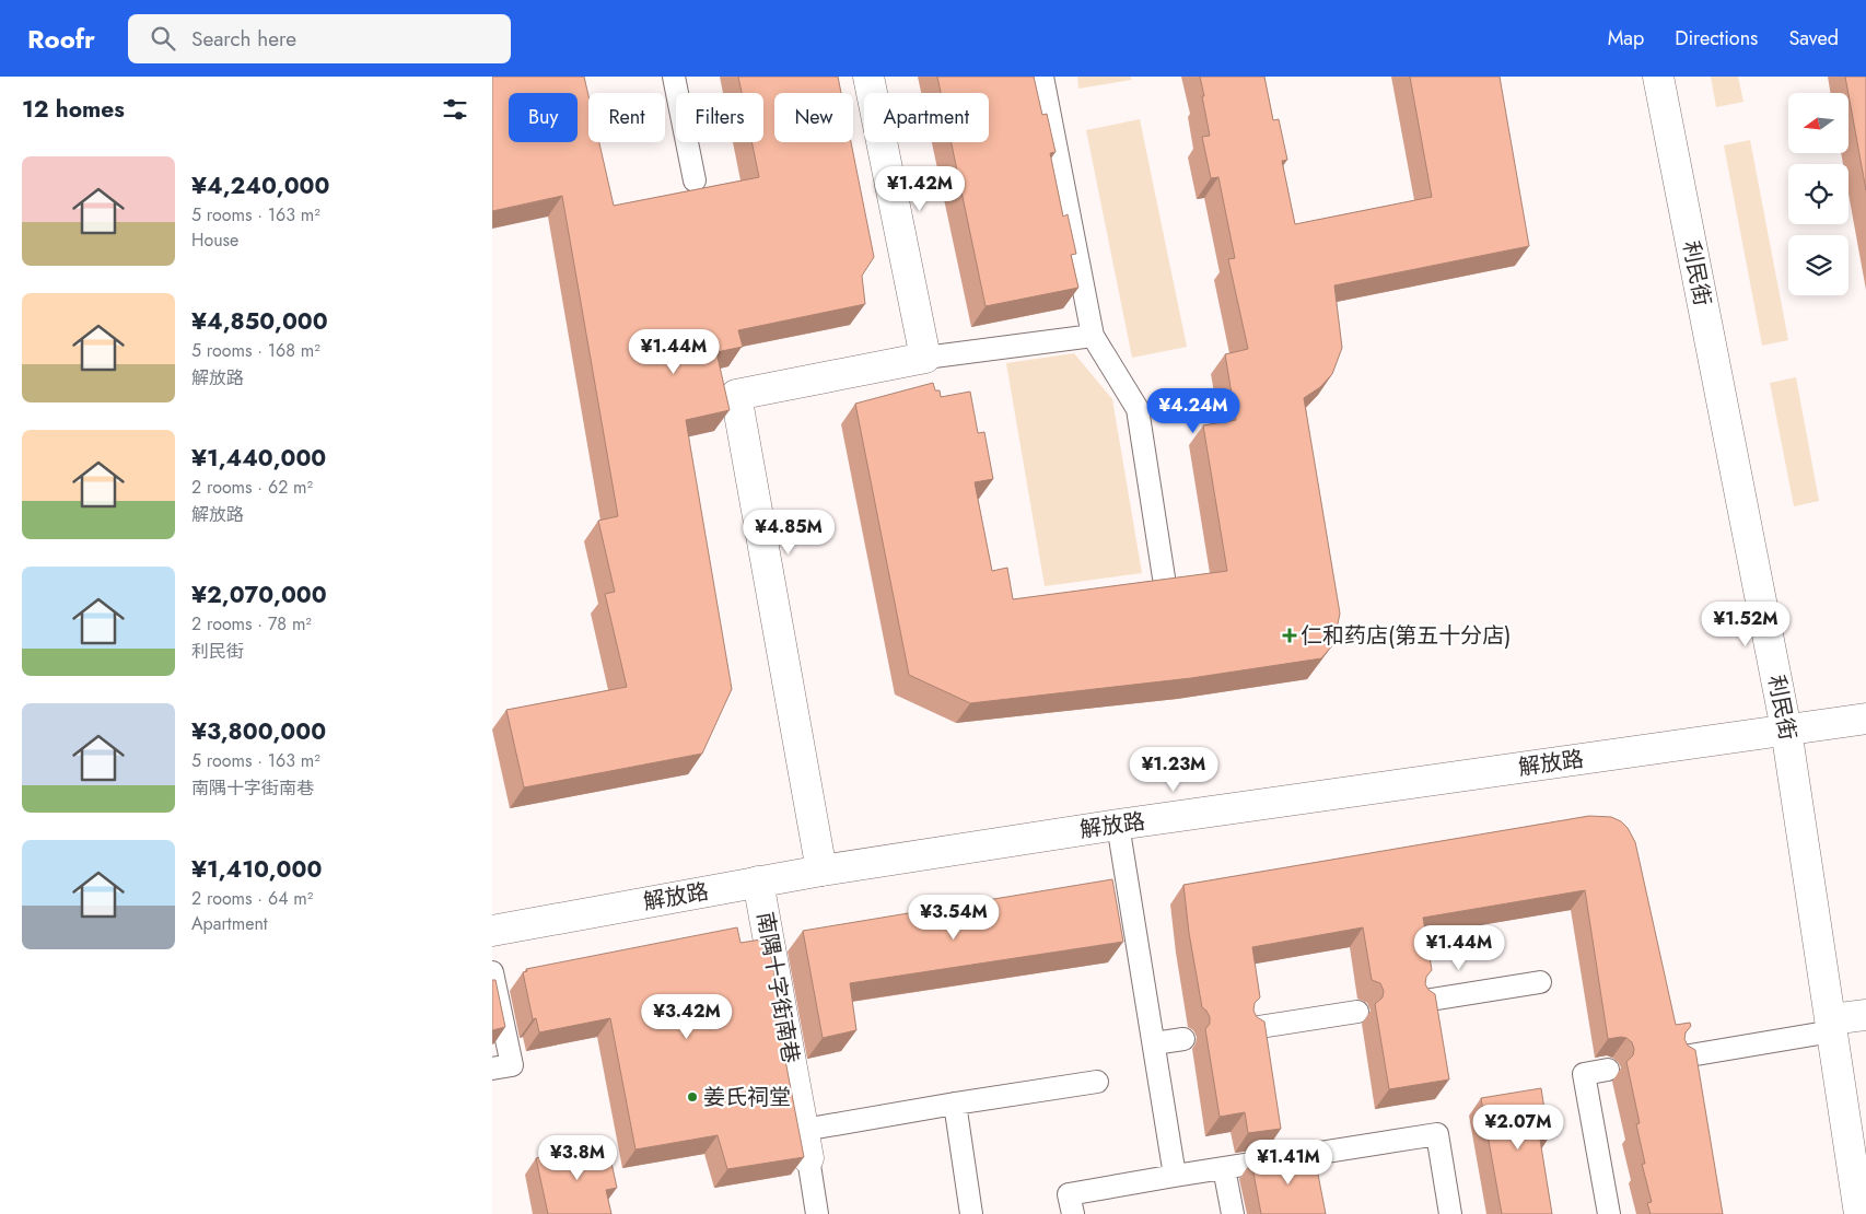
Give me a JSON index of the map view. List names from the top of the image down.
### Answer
{
  "streets": {
    "street": ["利民街", "解放路", "南隅十字街南巷"]
  },
  "crossings": [
    ["利民街", "解放路"],
    ["解放路", "南隅十字街南巷"]
  ],
  "places": {
    "health": ["仁和药店(第五十分店)"],
    "other": ["姜氏祠堂"]
  },
  "north": "left",
  "page": {
    "header": "Roofr",
    "search": "Search here",
    "nav": ["Map", "Directions", "Saved"],
    "heading": "12 homes",
    "chip": [
      "Buy",
      "Rent",
      "Filters",
      "New",
      "Apartment"
    ],
    "list": [
      {
        "name": "¥4,240,000",
        "note": "5 rooms · 163 m² · House"
      },
      {
        "name": "¥4,850,000",
        "note": "5 rooms · 168 m² · 解放路"
      },
      {
        "name": "¥1,440,000",
        "note": "2 rooms · 62 m² · 解放路"
      },
      {
        "name": "¥2,070,000",
        "note": "2 rooms · 78 m² · 利民街"
      },
      {
        "name": "¥3,800,000",
        "note": "5 rooms · 163 m² · 南隅十字街南巷"
      },
      {
        "name": "¥1,410,000",
        "note": "2 rooms · 64 m² · Apartment"
      }
    ],
    "price": [
      "¥1.42M",
      "¥1.44M",
      "¥4.24M",
      "¥4.85M",
      "¥1.52M",
      "¥1.23M",
      "¥3.54M",
      "¥1.44M",
      "¥3.42M",
      "¥2.07M",
      "¥3.8M",
      "¥1.41M"
    ]
  }
}
